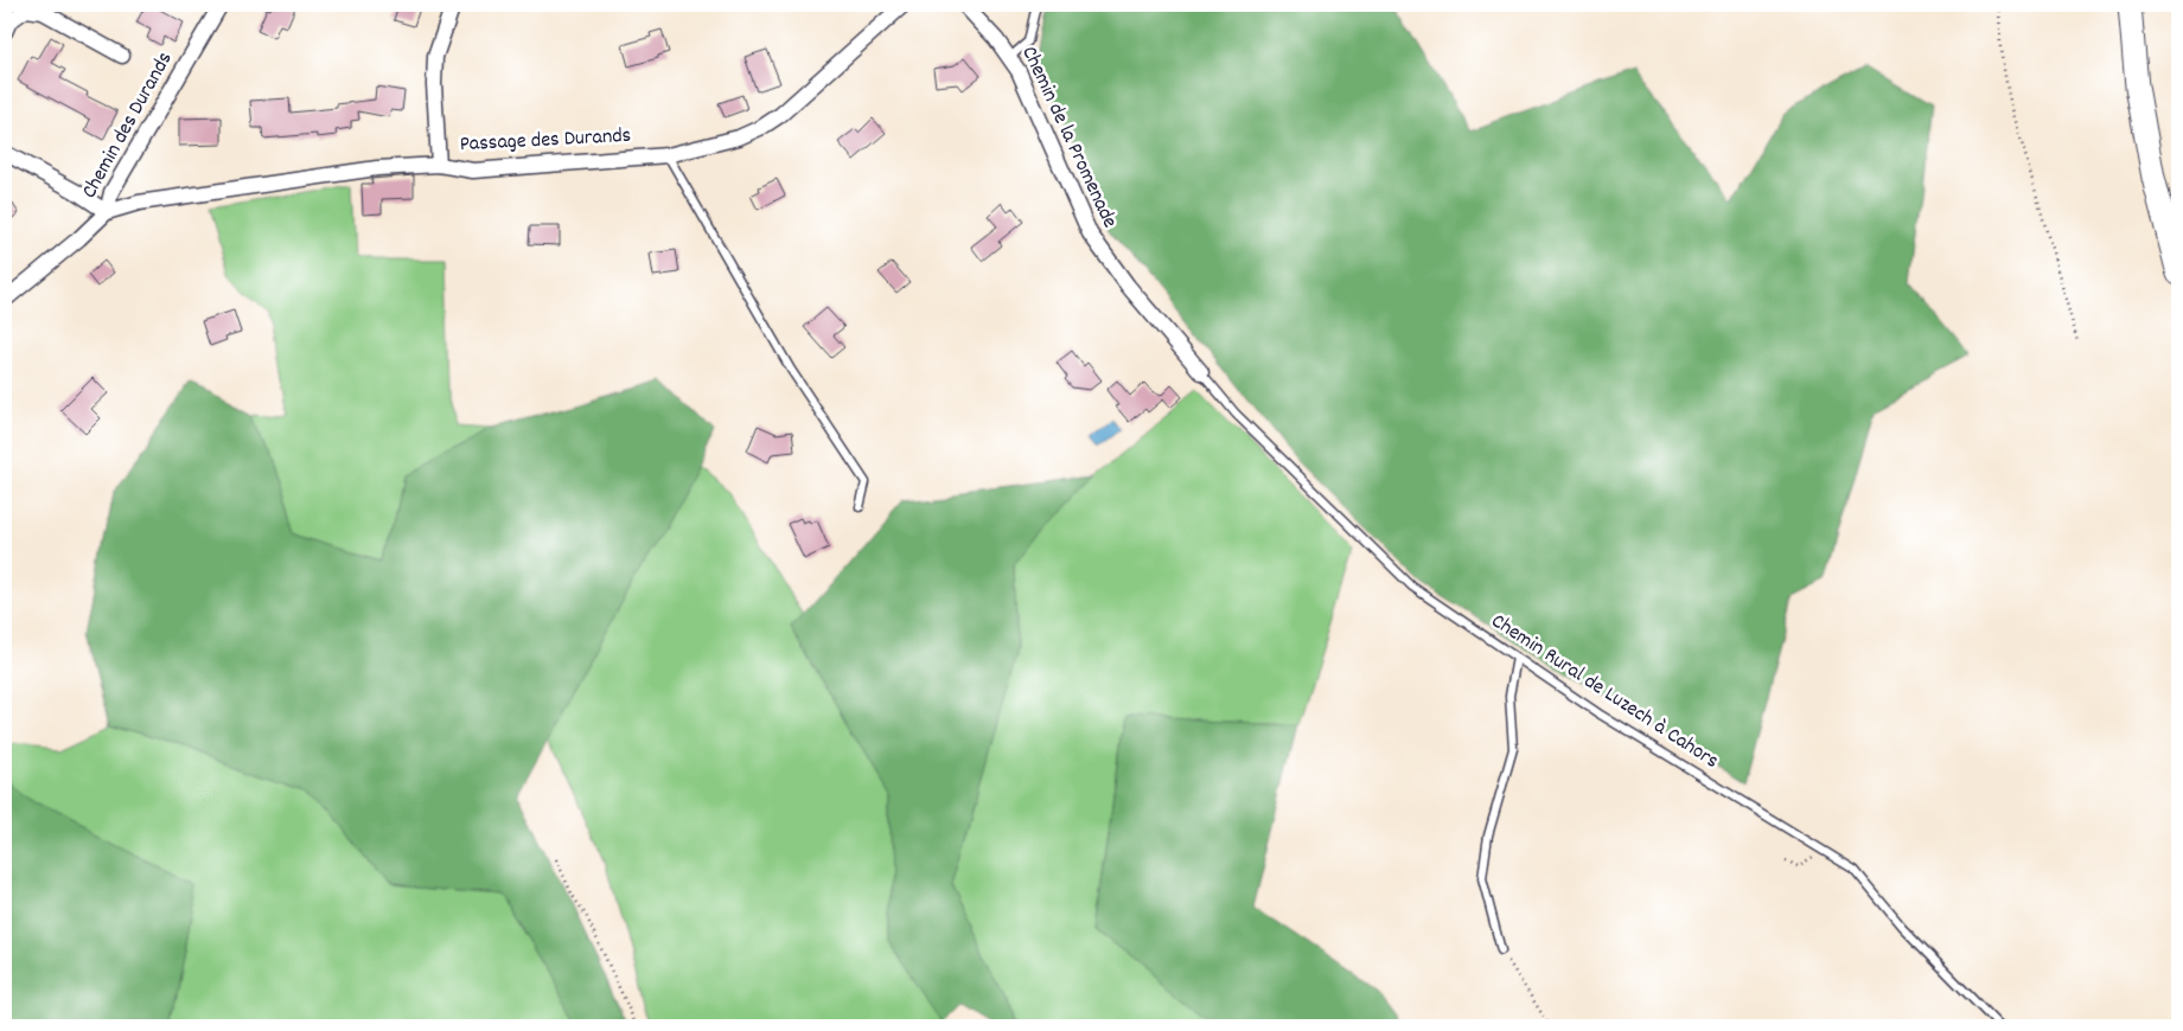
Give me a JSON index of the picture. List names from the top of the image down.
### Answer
{
  "streets": {
    "street": ["Chemin des Durands", "Chemin de la Promenade", "Passage des Durands"],
    "lane": ["Chemin Rural de Luzech à Cahors"]
  },
  "crossings": [
    ["Chemin des Durands", "Passage des Durands"],
    ["Chemin de la Promenade", "Chemin Rural de Luzech à Cahors"]
  ]
}
